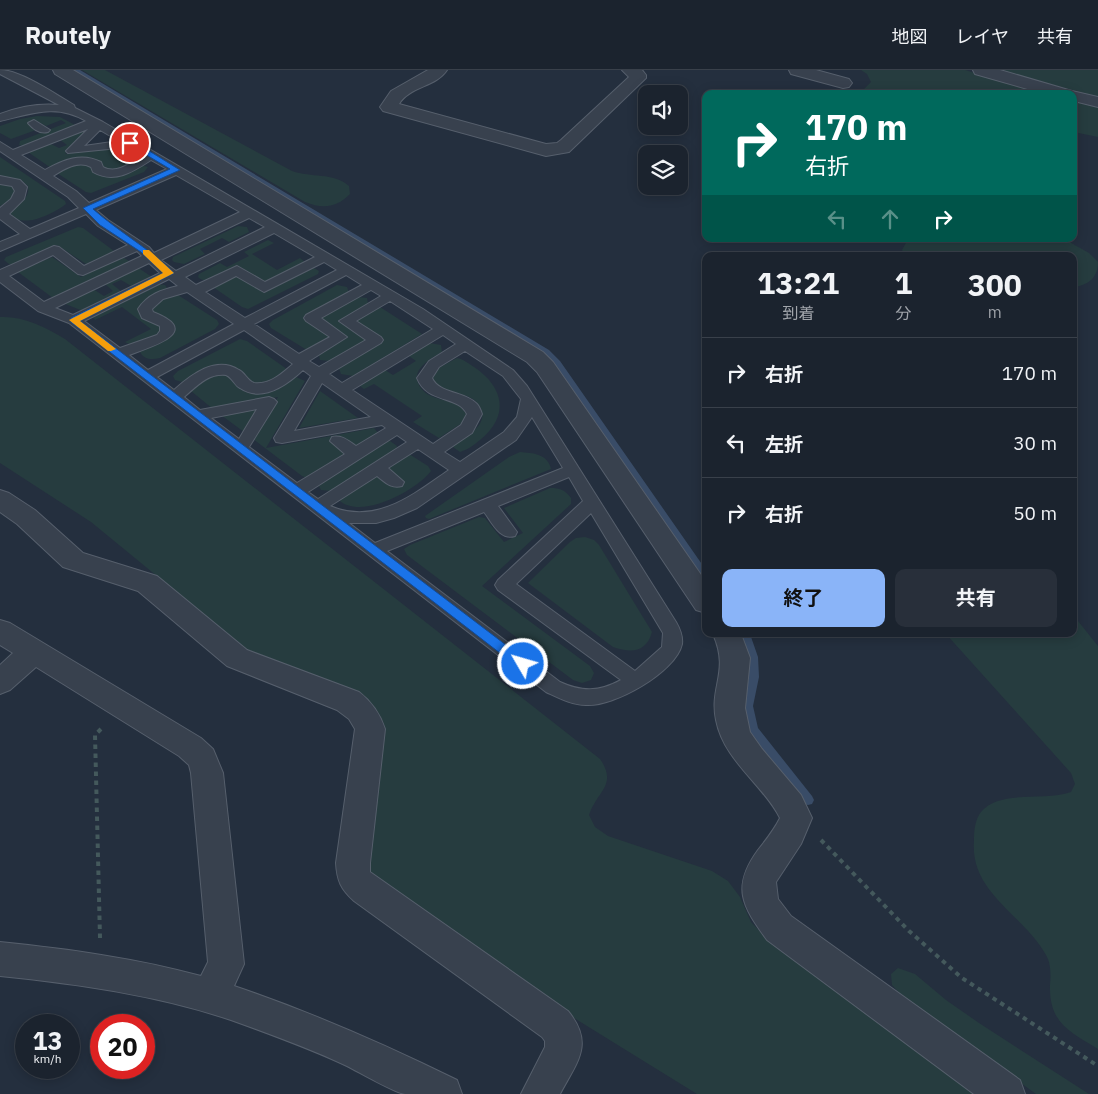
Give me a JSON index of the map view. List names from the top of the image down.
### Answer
{
  "page": {
    "header": "Routely",
    "nav": ["地図", "レイヤ", "共有"],
    "turn": ["170 m", "右折"],
    "eta": [
      "13:21",
      "到着",
      "1",
      "分",
      "300",
      "m"
    ],
    "list": [
      {
        "name": "右折",
        "value": "170 m"
      },
      {
        "name": "左折",
        "value": "30 m"
      },
      {
        "name": "右折",
        "value": "50 m"
      }
    ],
    "buttons": ["終了", "共有"],
    "speed": "13 km/h",
    "limit": "20"
  }
}
